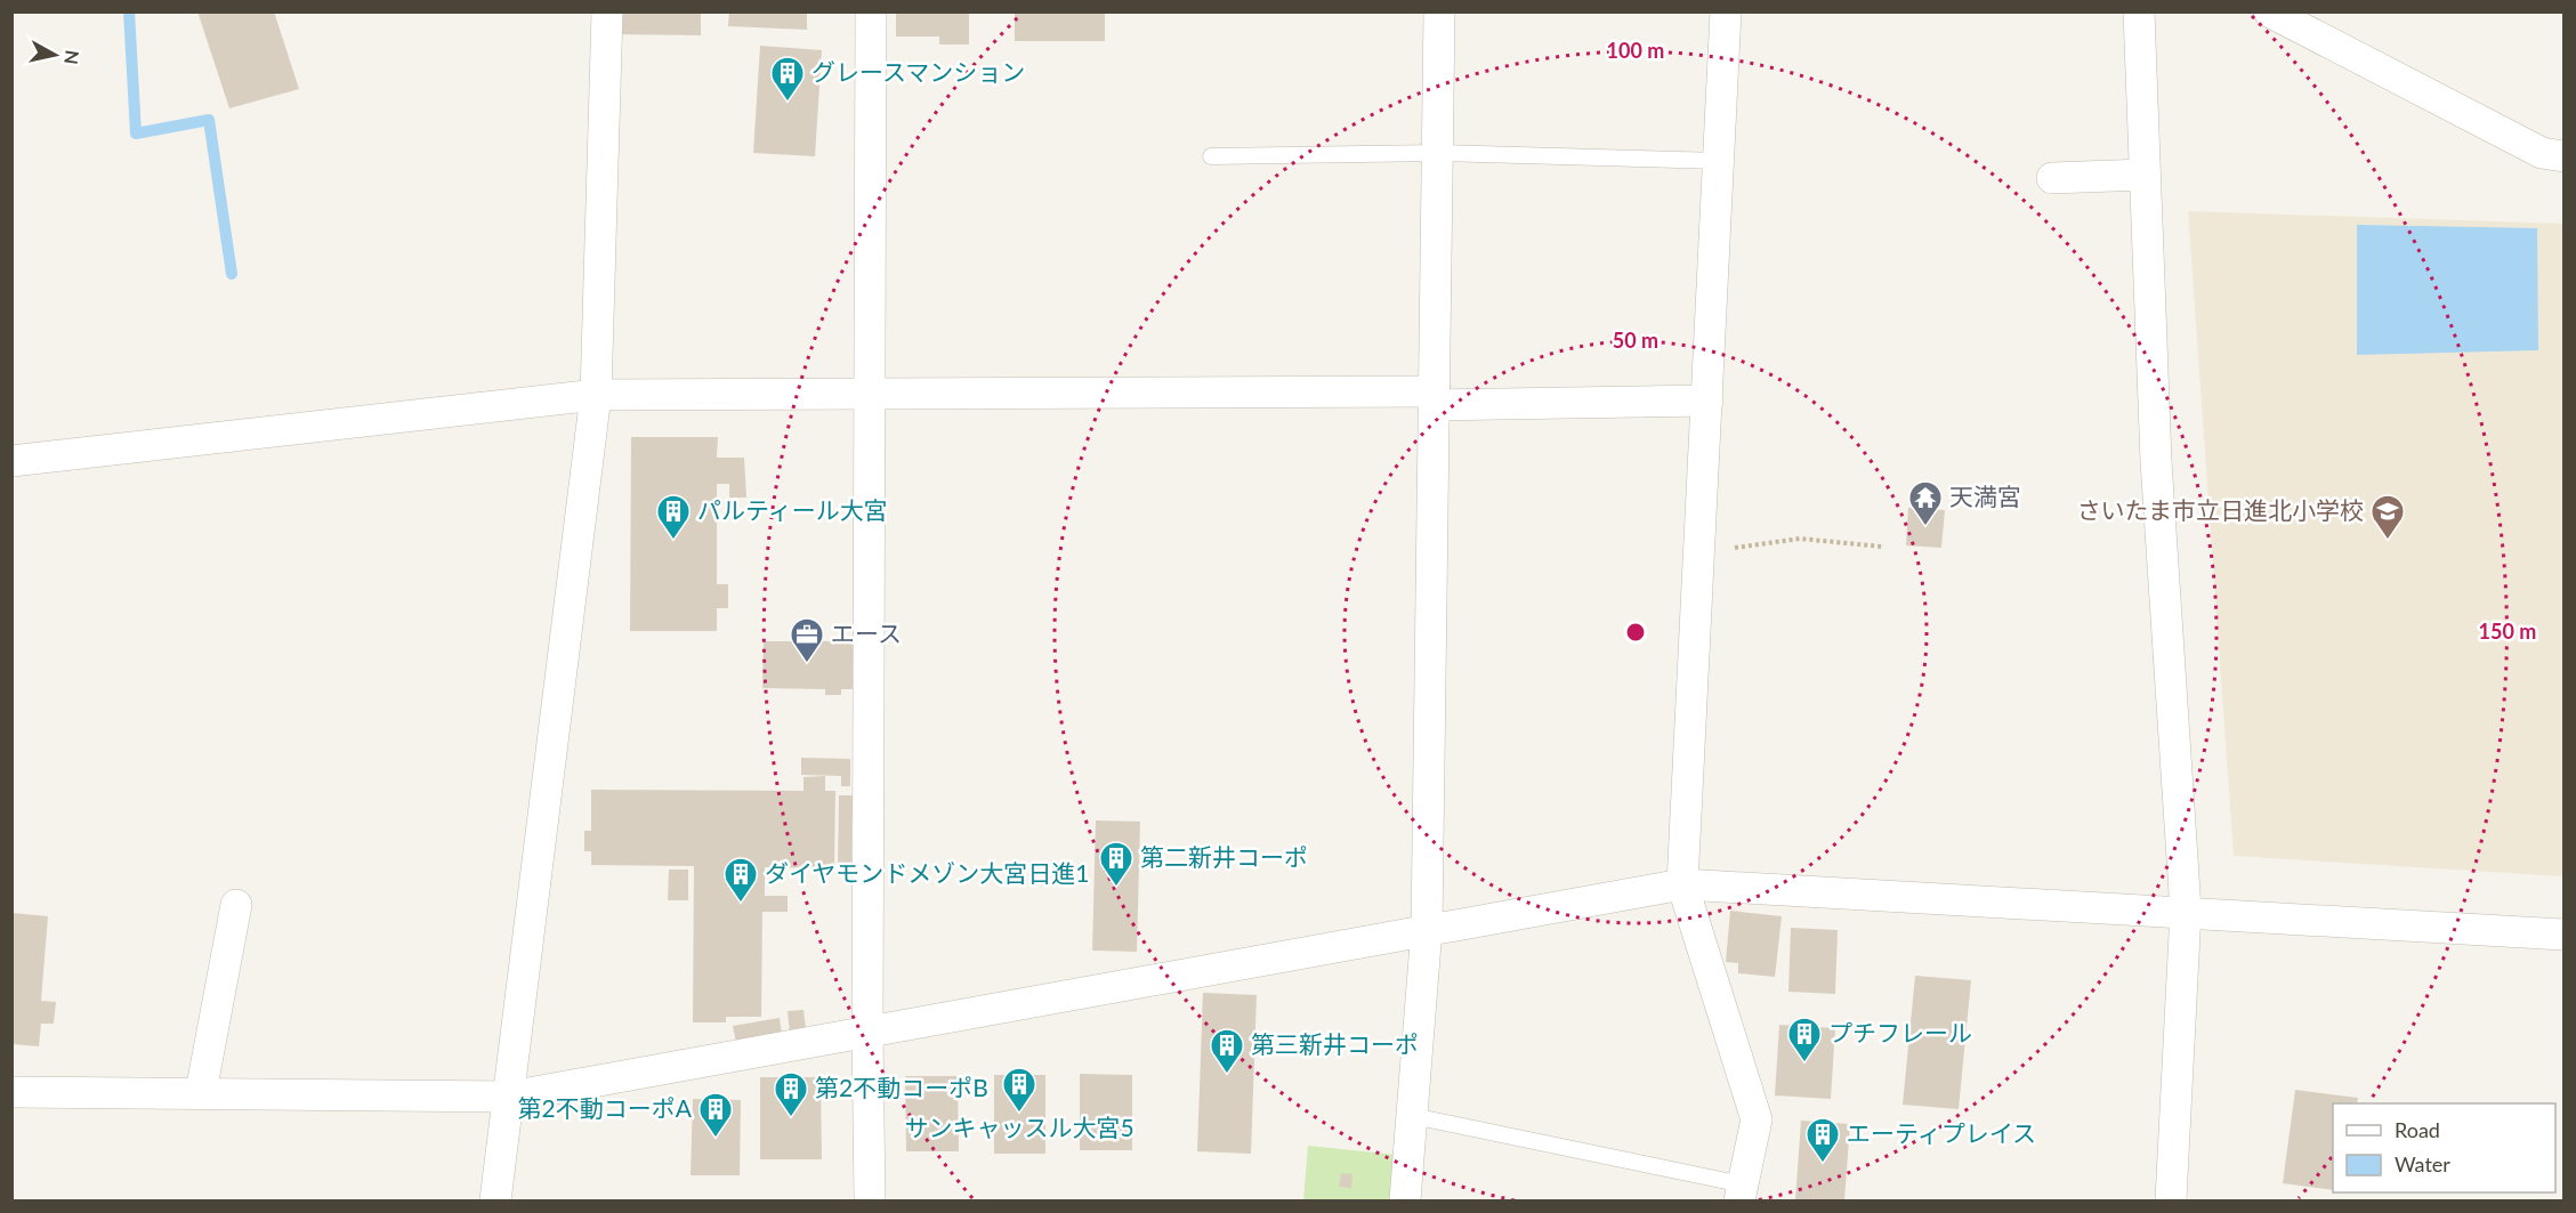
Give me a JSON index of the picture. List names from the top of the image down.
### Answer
{
  "places": {
    "building": [
      "グレースマンション",
      "パルティール大宮",
      "第二新井コーポ",
      "ダイヤモンドメゾン大宮日進1",
      "プチフレール",
      "第三新井コーポ",
      "サンキャッスル大宮5",
      "第2不動コーポB",
      "第2不動コーポA",
      "エーティプレイス"
    ],
    "temple": ["天満宮"],
    "school or university": ["さいたま市立日進北小学校"],
    "office": ["エース"]
  },
  "legend": ["Road", "Water"],
  "north": "right",
  "rings": ["100 m", "50 m", "150 m"]
}
